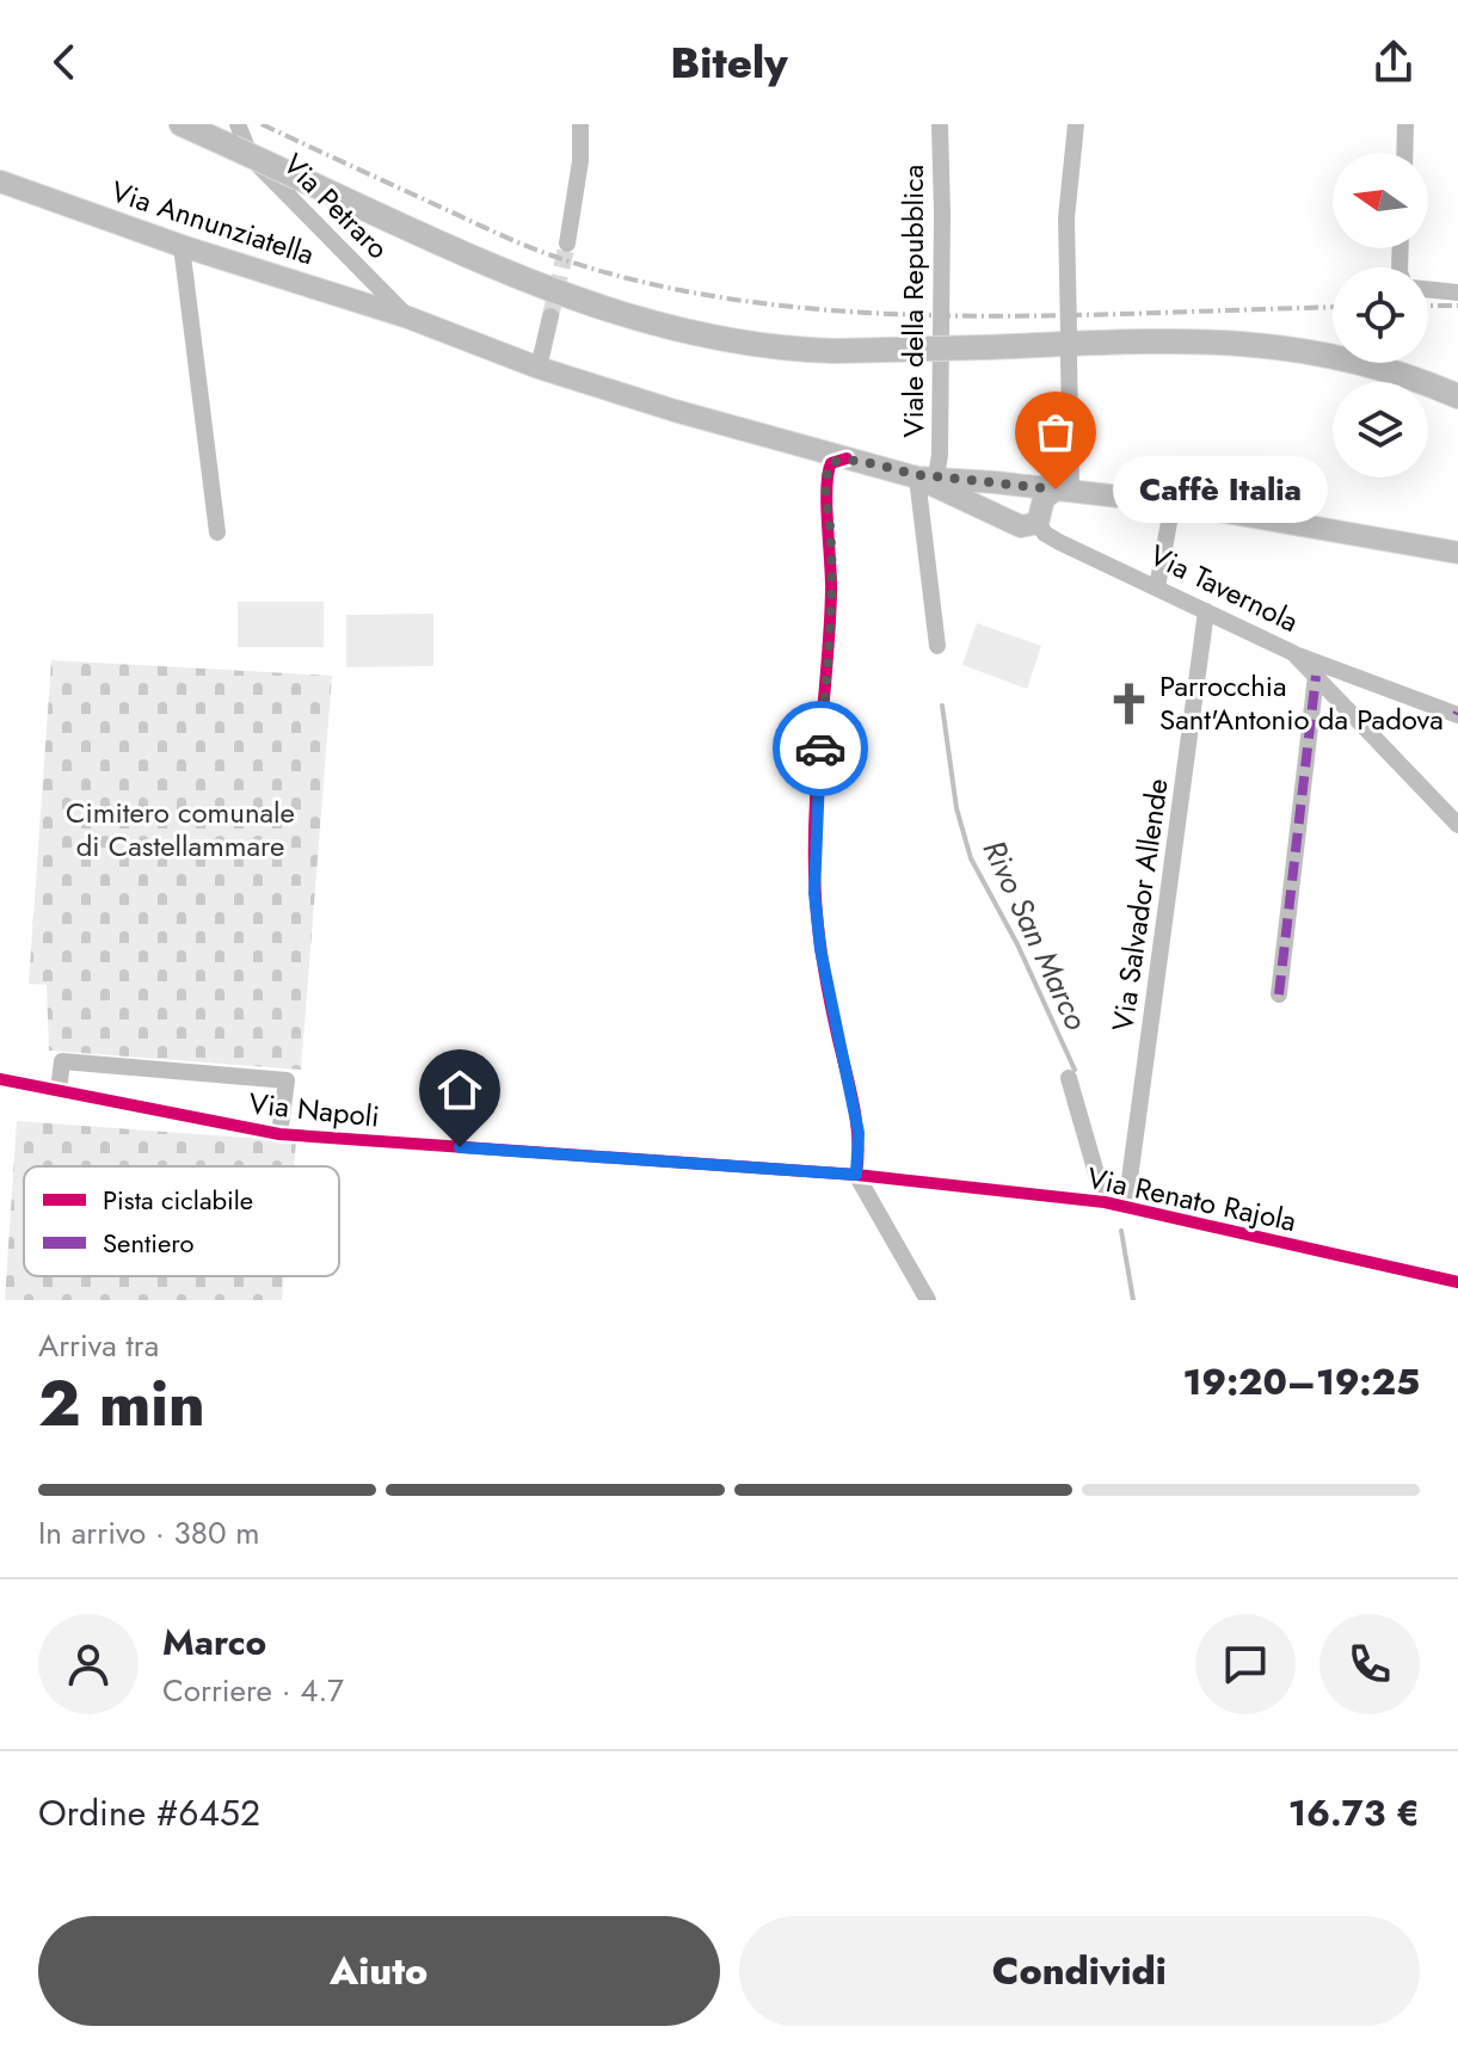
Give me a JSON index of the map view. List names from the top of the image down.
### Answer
{
  "streets": {
    "main road": ["Via Annunziatella", "Via Tavernola"],
    "street": [
      "Via Petraro",
      "Viale della Repubblica",
      "Via Salvador Allende",
      "Via Napoli",
      "Via Renato Rajola"
    ]
  },
  "crossings": [
    ["Via Petraro", "Via Annunziatella"],
    ["Viale della Repubblica", "Via Tavernola"],
    ["Via Tavernola", "Via Salvador Allende"],
    ["Via Salvador Allende", "Via Renato Rajola"],
    ["Via Napoli", "Via Renato Rajola"]
  ],
  "water": ["Rivo San Marco"],
  "parks": ["Cimitero comunale di Castellammare"],
  "places": {
    "other": ["Caffè Italia"],
    "church": ["Parrocchia Sant'Antonio da Padova"]
  },
  "legend": ["Pista ciclabile", "Sentiero"],
  "north": "left",
  "page": {
    "header": "Bitely",
    "bubble": "Caffè Italia",
    "heading": ["2 min", "Arriva tra", "19:20–19:25"],
    "panel": [
      "Marco",
      "Corriere · 4.7",
      "Ordine #6452",
      "16.73 €"
    ],
    "bar": "In arrivo · 380 m",
    "buttons": ["Aiuto", "Condividi"]
  }
}
